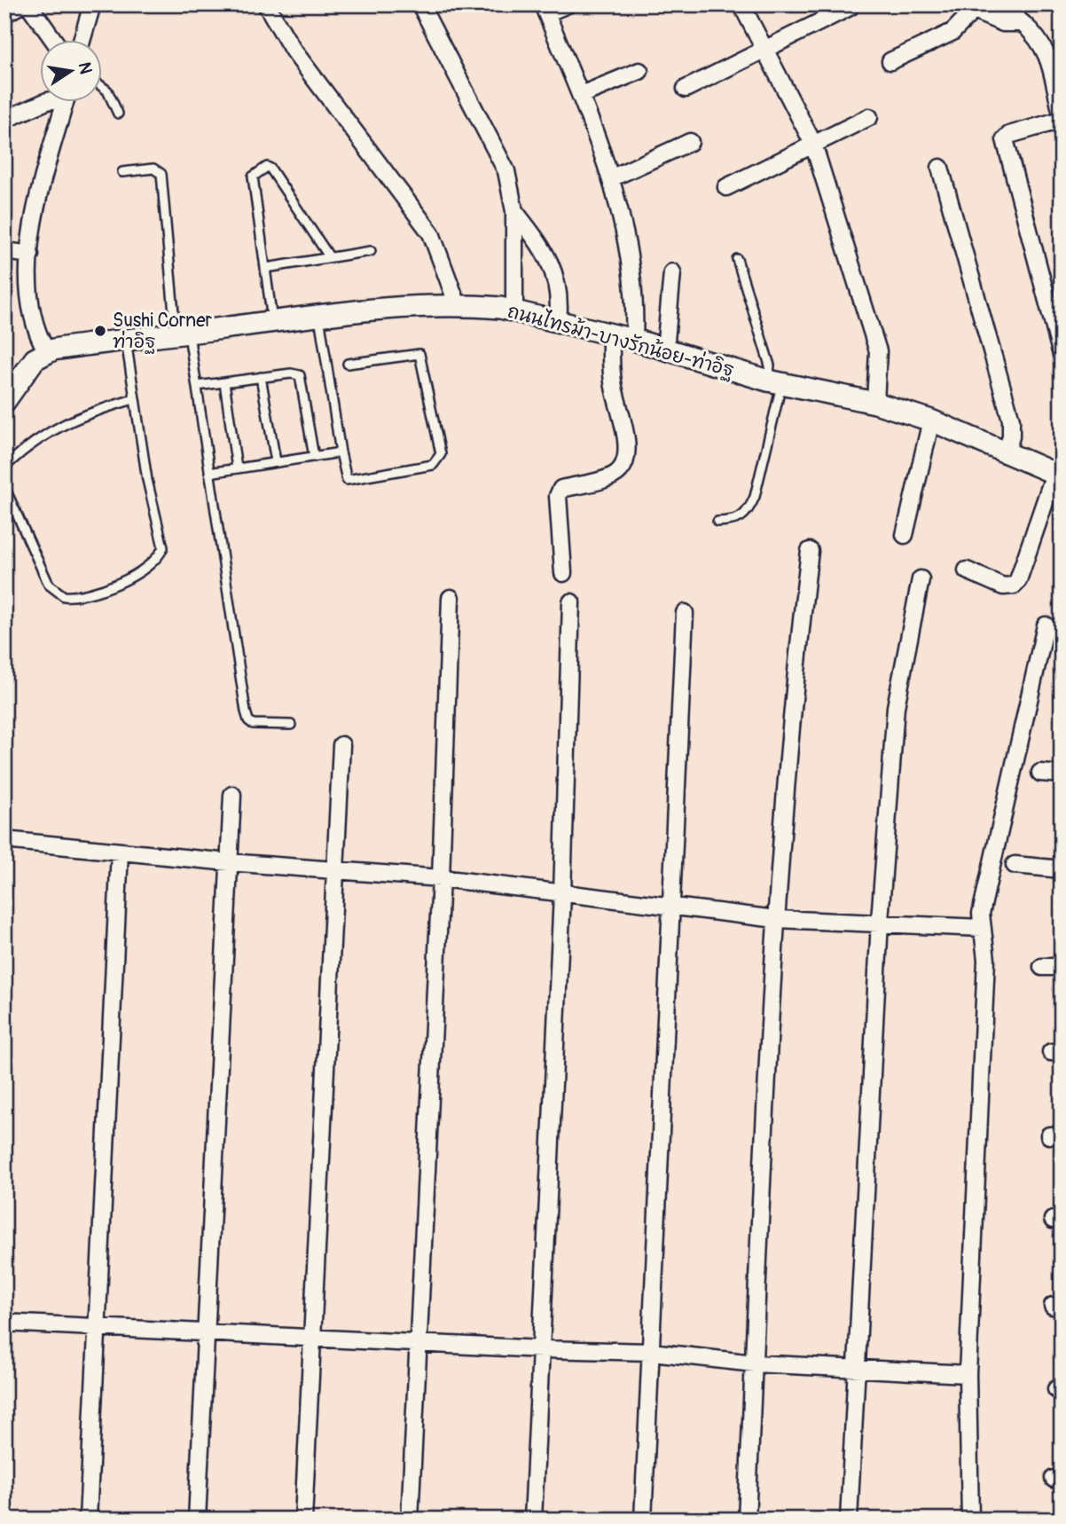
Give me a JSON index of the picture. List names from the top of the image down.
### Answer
{
  "streets": {
    "street": ["ถนนไทรม้า-บางรักน้อย-ท่าอิฐ"]
  },
  "places": ["Sushi Corner ท่าอิฐ"],
  "north": "right"
}
